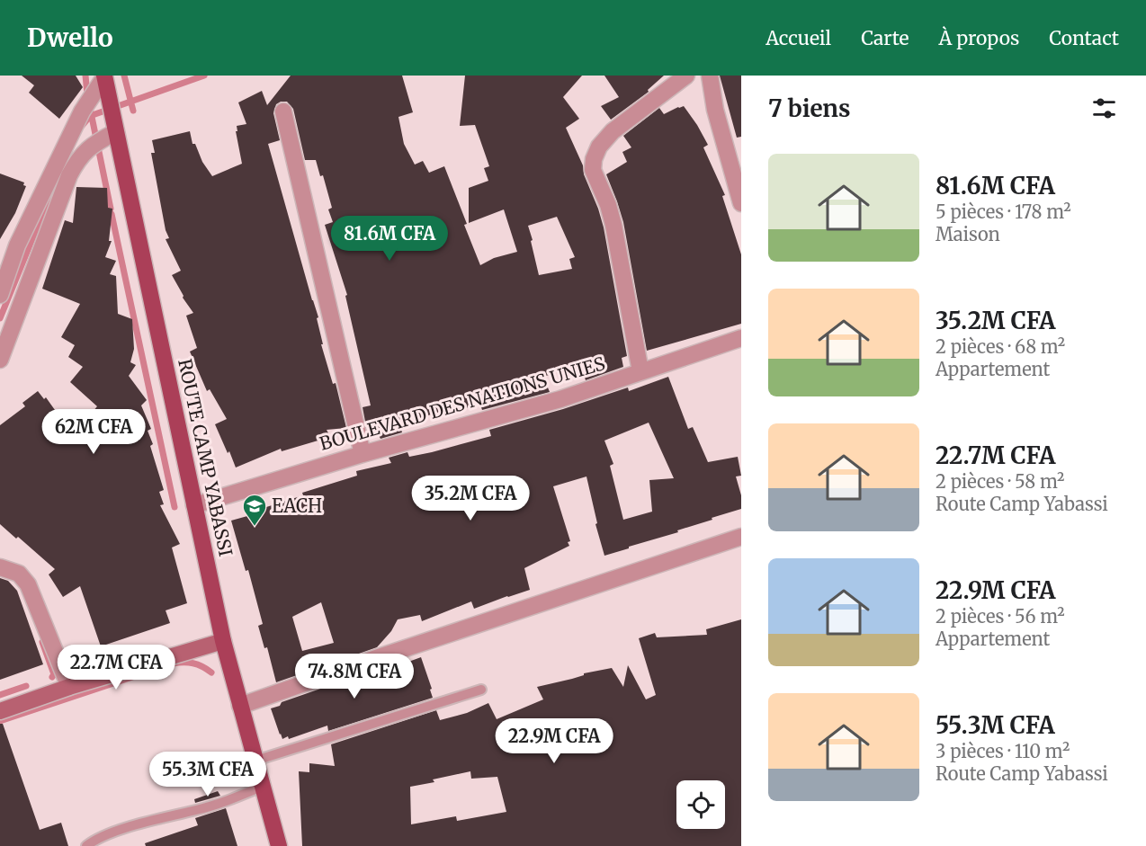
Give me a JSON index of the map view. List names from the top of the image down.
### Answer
{
  "streets": {
    "main road": ["ROUTE CAMP YABASSI"],
    "street": ["BOULEVARD DES NATIONS UNIES"]
  },
  "crossings": [
    ["BOULEVARD DES NATIONS UNIES", "ROUTE CAMP YABASSI"]
  ],
  "places": {
    "school or university": ["EACH"]
  },
  "page": {
    "header": "Dwello",
    "nav": [
      "Accueil",
      "Carte",
      "À propos",
      "Contact"
    ],
    "heading": "7 biens",
    "list": [
      {
        "name": "81.6M CFA",
        "note": "5 pièces · 178 m² · Maison"
      },
      {
        "name": "35.2M CFA",
        "note": "2 pièces · 68 m² · Appartement"
      },
      {
        "name": "22.7M CFA",
        "note": "2 pièces · 58 m² · Route Camp Yabassi"
      },
      {
        "name": "22.9M CFA",
        "note": "2 pièces · 56 m² · Appartement"
      },
      {
        "name": "55.3M CFA",
        "note": "3 pièces · 110 m² · Route Camp Yabassi"
      }
    ],
    "price": [
      "81.6M CFA",
      "62M CFA",
      "35.2M CFA",
      "22.7M CFA",
      "74.8M CFA",
      "22.9M CFA",
      "55.3M CFA"
    ]
  }
}
